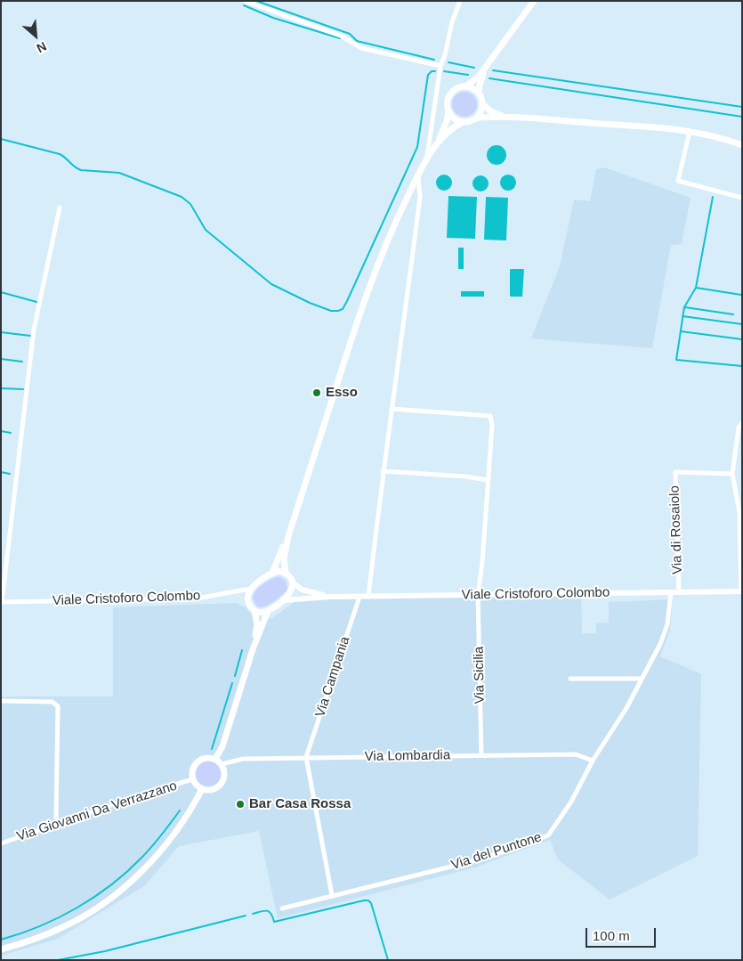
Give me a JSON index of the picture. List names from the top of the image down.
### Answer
{
  "streets": {
    "street": [
      "Via di Rosaiolo",
      "Viale Cristoforo Colombo",
      "Via Sicilia",
      "Via Campania",
      "Via Lombardia",
      "Via Giovanni Da Verrazzano",
      "Via del Puntone"
    ]
  },
  "crossings": [
    ["Via di Rosaiolo", "Viale Cristoforo Colombo"],
    ["Viale Cristoforo Colombo", "Via Sicilia"],
    ["Viale Cristoforo Colombo", "Via Campania"],
    ["Viale Cristoforo Colombo", "Via del Puntone"],
    ["Via Sicilia", "Via Lombardia"],
    ["Via Campania", "Via Lombardia"],
    ["Via Lombardia", "Via Giovanni Da Verrazzano"],
    ["Via Lombardia", "Via del Puntone"]
  ],
  "places": ["Esso", "Bar Casa Rossa"],
  "scale_bar": "100 m",
  "north": "bottom right"
}
